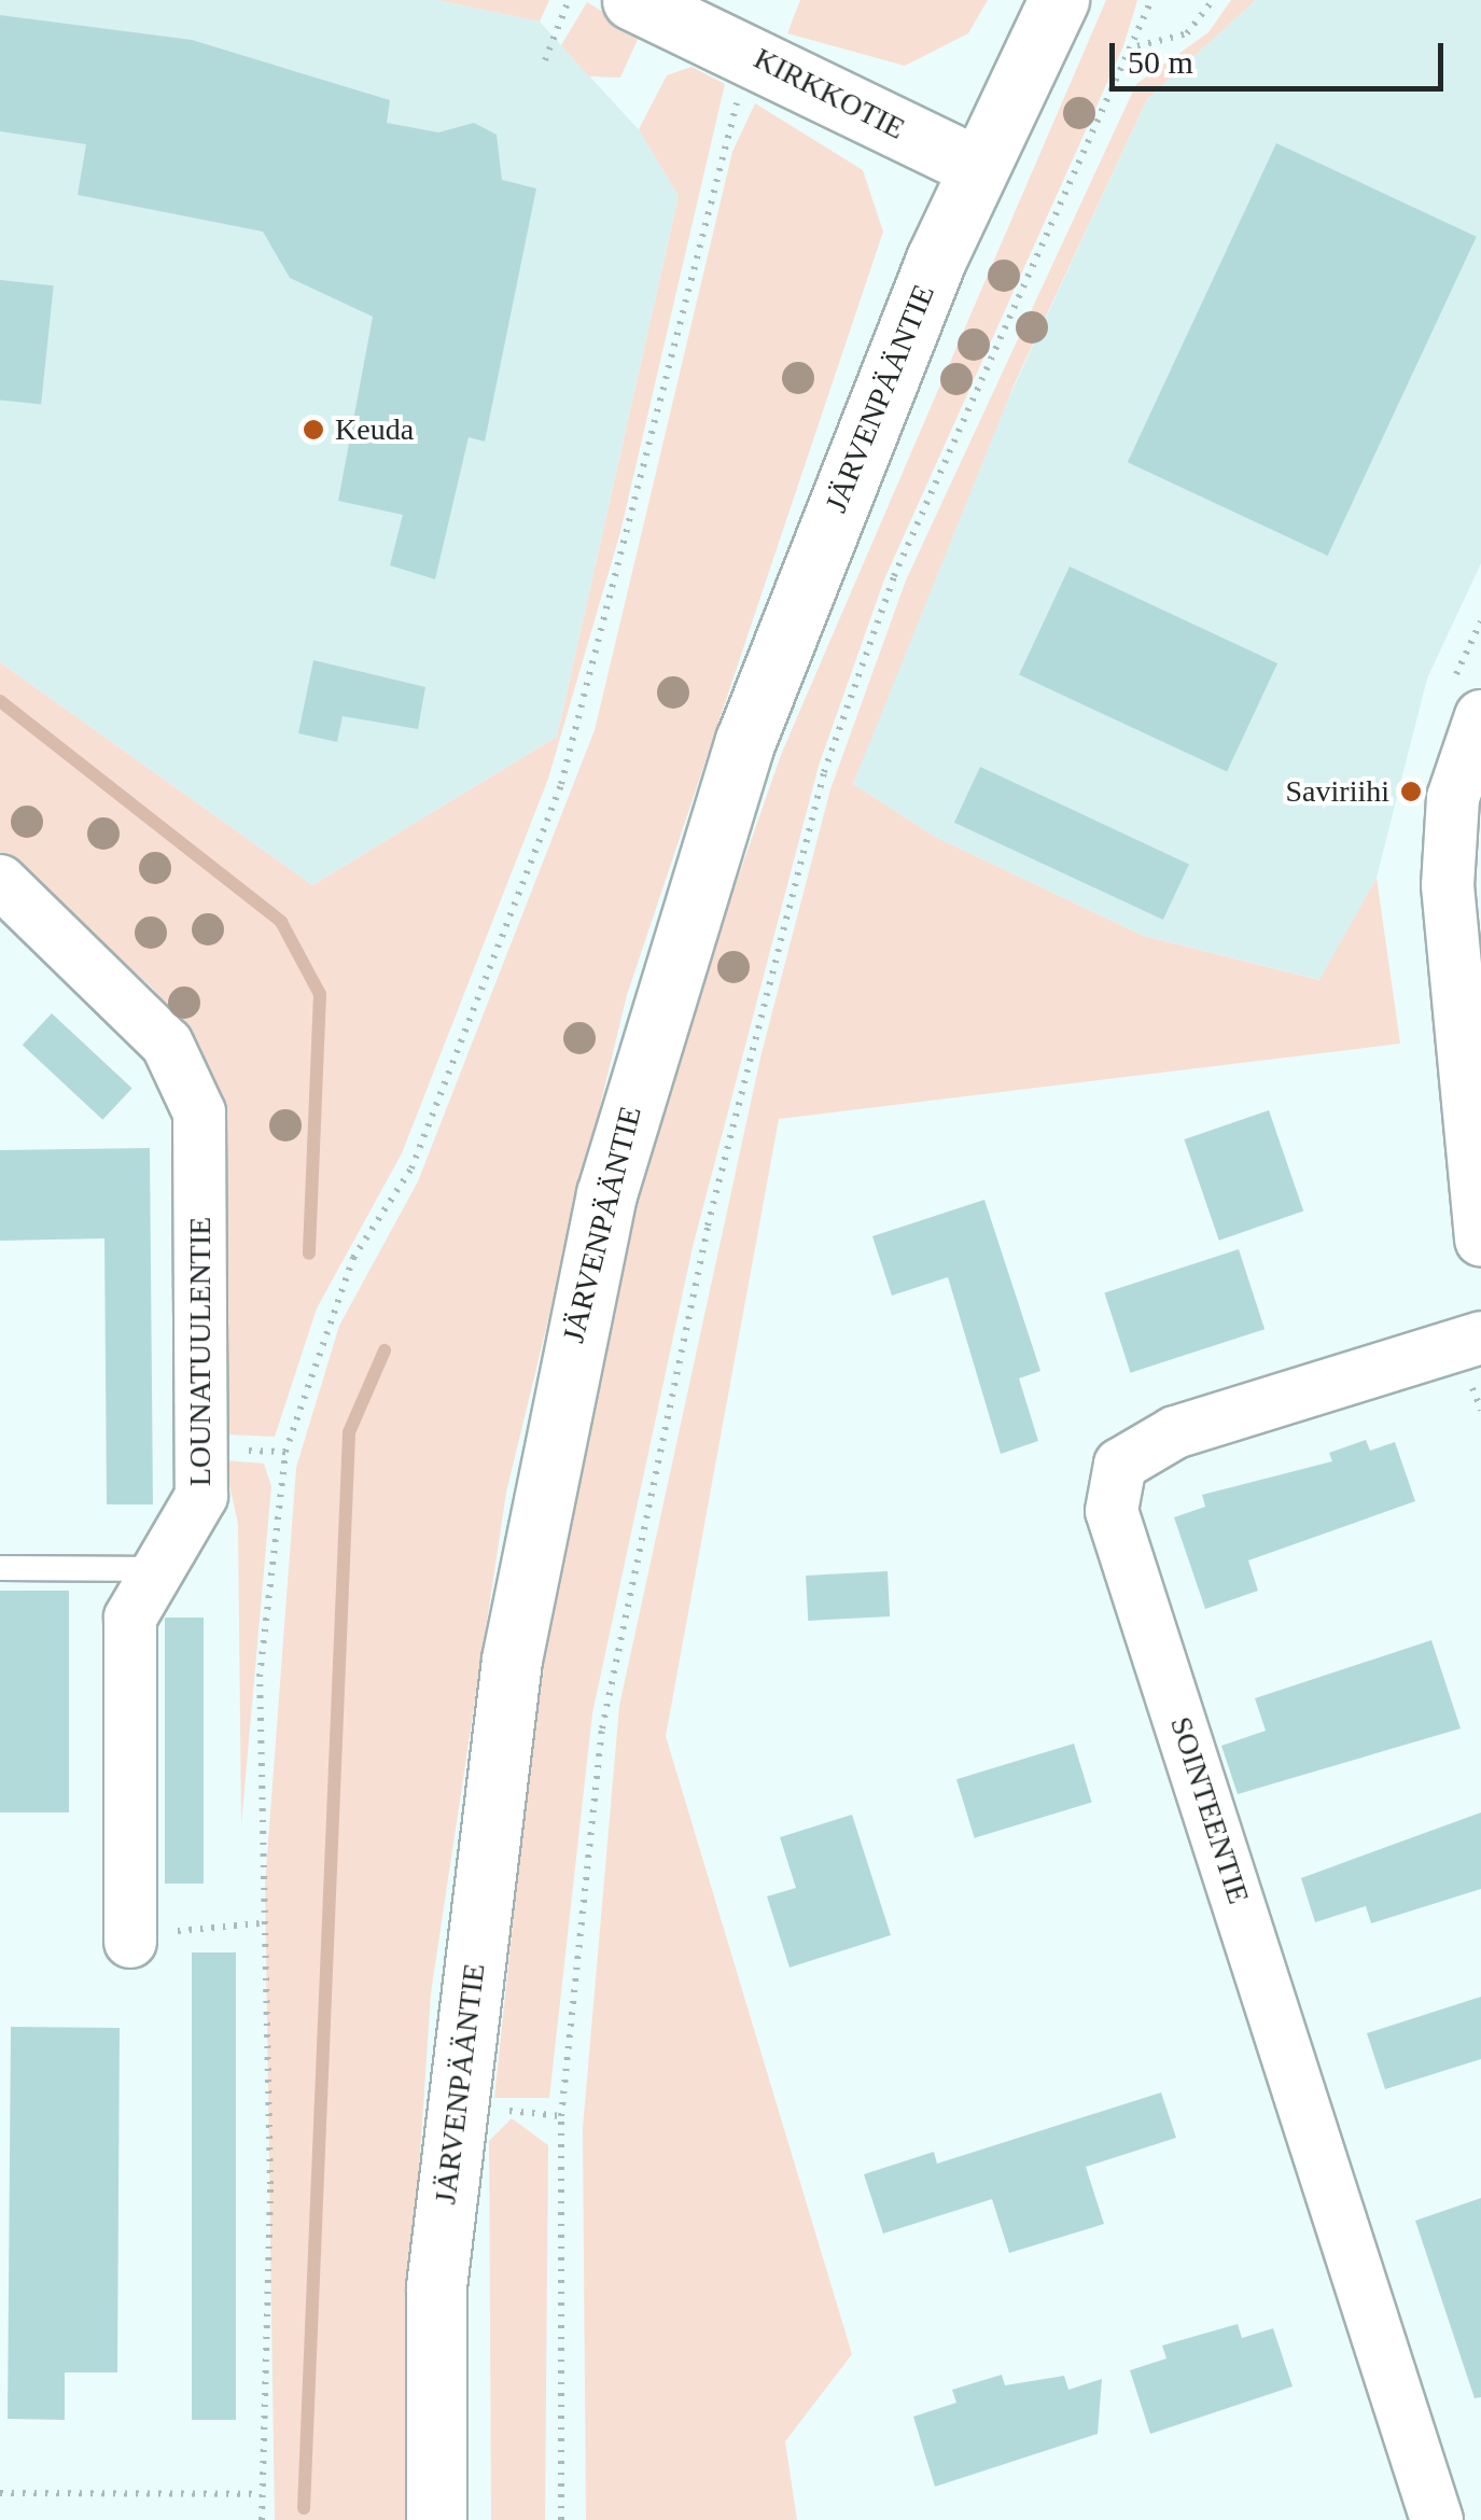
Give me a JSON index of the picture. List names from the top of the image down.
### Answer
{
  "streets": {
    "main road": ["KIRKKOTIE", "JÄRVENPÄÄNTIE"],
    "street": ["LOUNATUULENTIE", "SOINTEENTIE"]
  },
  "crossings": [
    ["KIRKKOTIE", "JÄRVENPÄÄNTIE"]
  ],
  "places": ["Keuda", "Saviriihi"],
  "scale_bar": "50 m"
}
